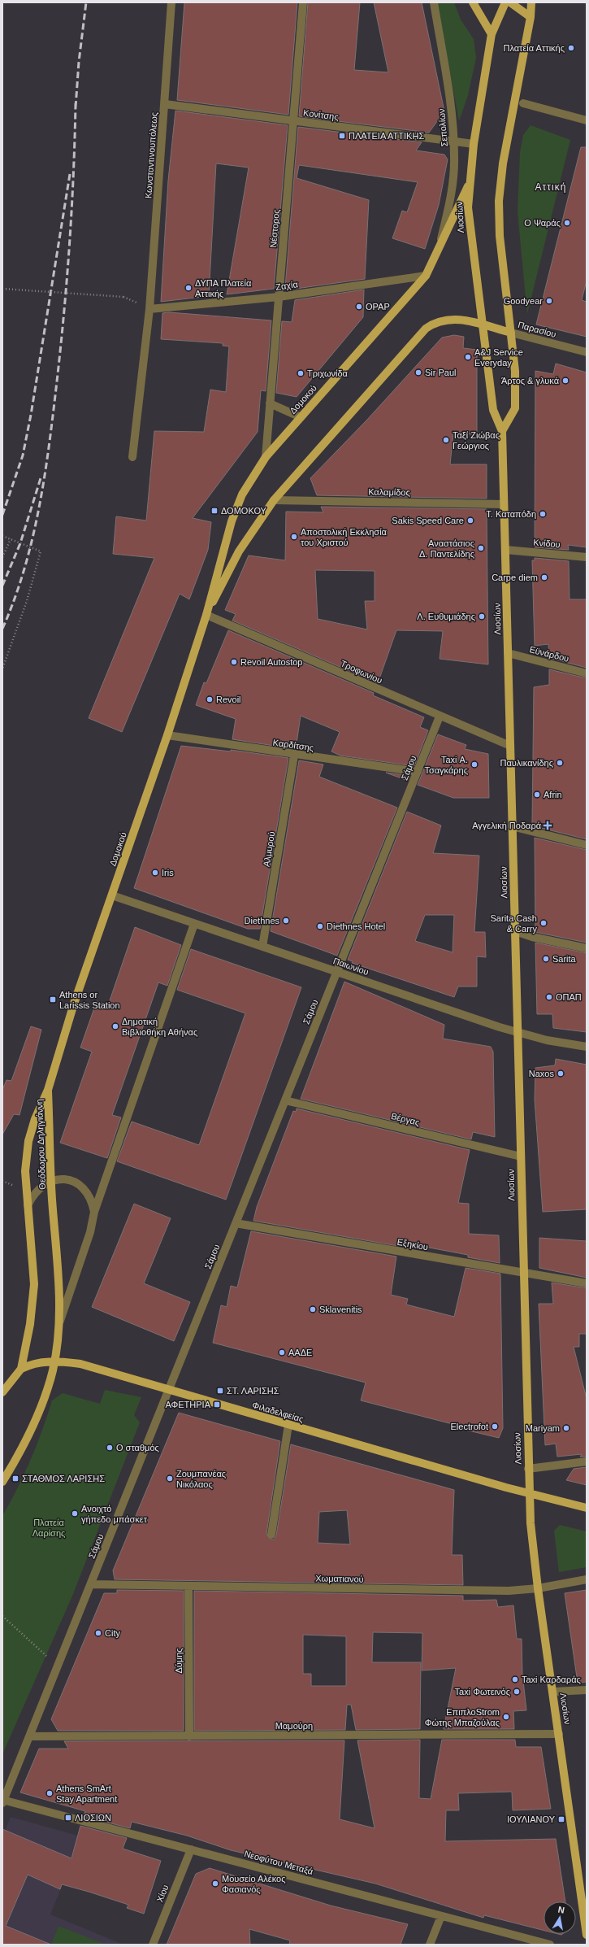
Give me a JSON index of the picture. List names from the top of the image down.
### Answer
{
  "streets": {
    "main road": [
      "Λιοσίων",
      "Παρασίου",
      "Δομοκού",
      "Θεόδωρου Δηληγιάννη",
      "Φιλαδελφείας"
    ],
    "street": [
      "Κονίτσης",
      "Σεπολίων",
      "Κωνσταντινουπόλεως",
      "Νέστορος",
      "Ζαχία",
      "Καλαμίδος",
      "Κνίδου",
      "Εϋνάρδου",
      "Τροφωνίου",
      "Καρδίτσης",
      "Σάμου",
      "Αλμυρού",
      "Παιωνίου",
      "Βέργας",
      "Εξηκίου",
      "Χωματιανού",
      "Δύμης",
      "Μαμούρη",
      "Νεοφύτου Μεταξά",
      "Χίου"
    ]
  },
  "crossings": [
    ["Κονίτσης", "Σεπολίων"],
    ["Κονίτσης", "Κωνσταντινουπόλεως"],
    ["Κονίτσης", "Λιοσίων"],
    ["Κονίτσης", "Νέστορος"],
    ["Σεπολίων", "Δομοκού"],
    ["Κωνσταντινουπόλεως", "Ζαχία"],
    ["Λιοσίων", "Παρασίου"],
    ["Λιοσίων", "Δομοκού"],
    ["Λιοσίων", "Καλαμίδος"],
    ["Λιοσίων", "Κνίδου"],
    ["Λιοσίων", "Εϋνάρδου"],
    ["Λιοσίων", "Τροφωνίου"],
    ["Λιοσίων", "Παιωνίου"],
    ["Λιοσίων", "Βέργας"],
    ["Λιοσίων", "Εξηκίου"],
    ["Λιοσίων", "Φιλαδελφείας"],
    ["Λιοσίων", "Χωματιανού"],
    ["Λιοσίων", "Μαμούρη"],
    ["Νέστορος", "Ζαχία"],
    ["Νέστορος", "Δομοκού"],
    ["Ζαχία", "Δομοκού"],
    ["Παρασίου", "Δομοκού"],
    ["Δομοκού", "Καλαμίδος"],
    ["Δομοκού", "Τροφωνίου"],
    ["Δομοκού", "Καρδίτσης"],
    ["Δομοκού", "Παιωνίου"],
    ["Δομοκού", "Θεόδωρου Δηληγιάννη"],
    ["Τροφωνίου", "Σάμου"],
    ["Καρδίτσης", "Σάμου"],
    ["Καρδίτσης", "Αλμυρού"],
    ["Σάμου", "Παιωνίου"],
    ["Σάμου", "Βέργας"],
    ["Σάμου", "Εξηκίου"],
    ["Σάμου", "Φιλαδελφείας"],
    ["Σάμου", "Χωματιανού"],
    ["Σάμου", "Μαμούρη"],
    ["Σάμου", "Νεοφύτου Μεταξά"],
    ["Αλμυρού", "Παιωνίου"],
    ["Θεόδωρου Δηληγιάννη", "Φιλαδελφείας"],
    ["Χωματιανού", "Δύμης"],
    ["Δύμης", "Μαμούρη"],
    ["Νεοφύτου Μεταξά", "Χίου"]
  ],
  "districts": ["Αττική"],
  "parks": ["Πλατεία Λαρίσης"],
  "places": {
    "other": [
      "Πλατεία Αττικής",
      "Ο Ψαράς",
      "ΔΥΠΑ Πλατεία Αττικής",
      "Goodyear",
      "OPAP",
      "A&J Service Everyday",
      "Sir Paul",
      "Τριχωνίδα",
      "Άρτος & γλυκά",
      "Ταξί Ζιώβας Γεώργιος",
      "Τ. Καταπόδη",
      "Sakis Speed Care",
      "Αποστολική Εκκλησία του Χριστού",
      "Αναστάσιος Δ. Παντελίδης",
      "Carpe diem",
      "Λ. Ευθυμιάδης",
      "Revoil Autostop",
      "Revoil",
      "Παυλικανίδης",
      "Taxi Α. Τσαγκάρης",
      "Afrin",
      "Iris",
      "Diethnes",
      "Sarita Cash & Carry",
      "Diethnes Hotel",
      "Sarita",
      "ΟΠΑΠ",
      "Δημοτική Βιβλιοθήκη Αθήνας",
      "Naxos",
      "Sklavenitis",
      "ΑΑΔΕ",
      "Electrofot",
      "Mariyam",
      "Ο σταθμός",
      "Ζουμπανέας Νικόλαος",
      "Ανοιχτό γήπεδο μπάσκετ",
      "City",
      "Taxi Καρδαράς",
      "Taxi Φωτεινός",
      "ΕπιπλοStrom Φώτης Μπαζούλας",
      "Athens SmArt Stay Apartment",
      "Μουσείο Αλέκος Φασιανός"
    ],
    "transit": [
      "ΠΛΑΤΕΙΑ ΑΤΤΙΚΗΣ",
      "ΔΟΜΟΚΟΥ",
      "Athens or Larissis Station",
      "ΣΤ. ΛΑΡΙΣΗΣ",
      "ΑΦΕΤΗΡΙΑ",
      "ΣΤΑΘΜΟΣ ΛΑΡΙΣΗΣ",
      "ΛΙΟΣΙΩΝ",
      "ΙΟΥΛΙΑΝΟΥ"
    ],
    "health": ["Αγγελική Ποδαρά"]
  },
  "north": "top"
}
